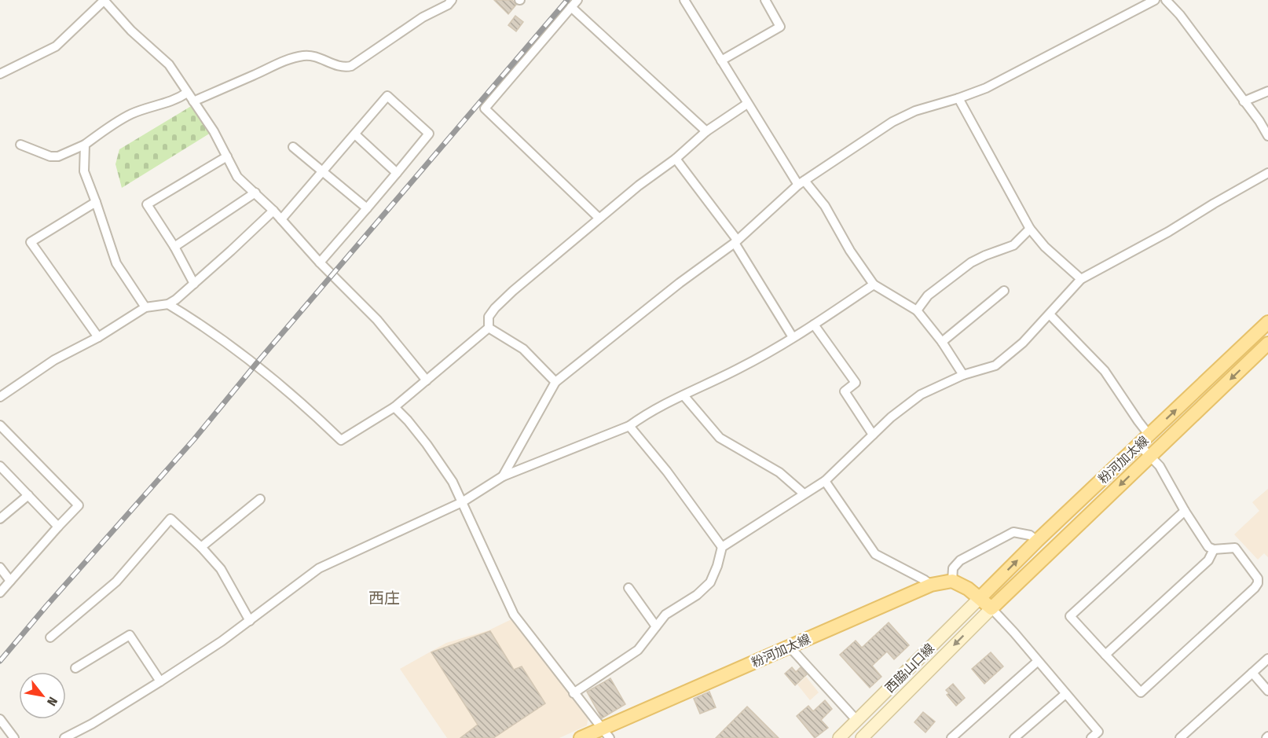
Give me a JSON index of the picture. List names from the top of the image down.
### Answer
{
  "streets": {
    "main road": ["粉河加太線"],
    "street": ["西脇山口線"]
  },
  "crossings": [
    ["粉河加太線", "西脇山口線"]
  ],
  "districts": ["西庄"],
  "north": "bottom right"
}
